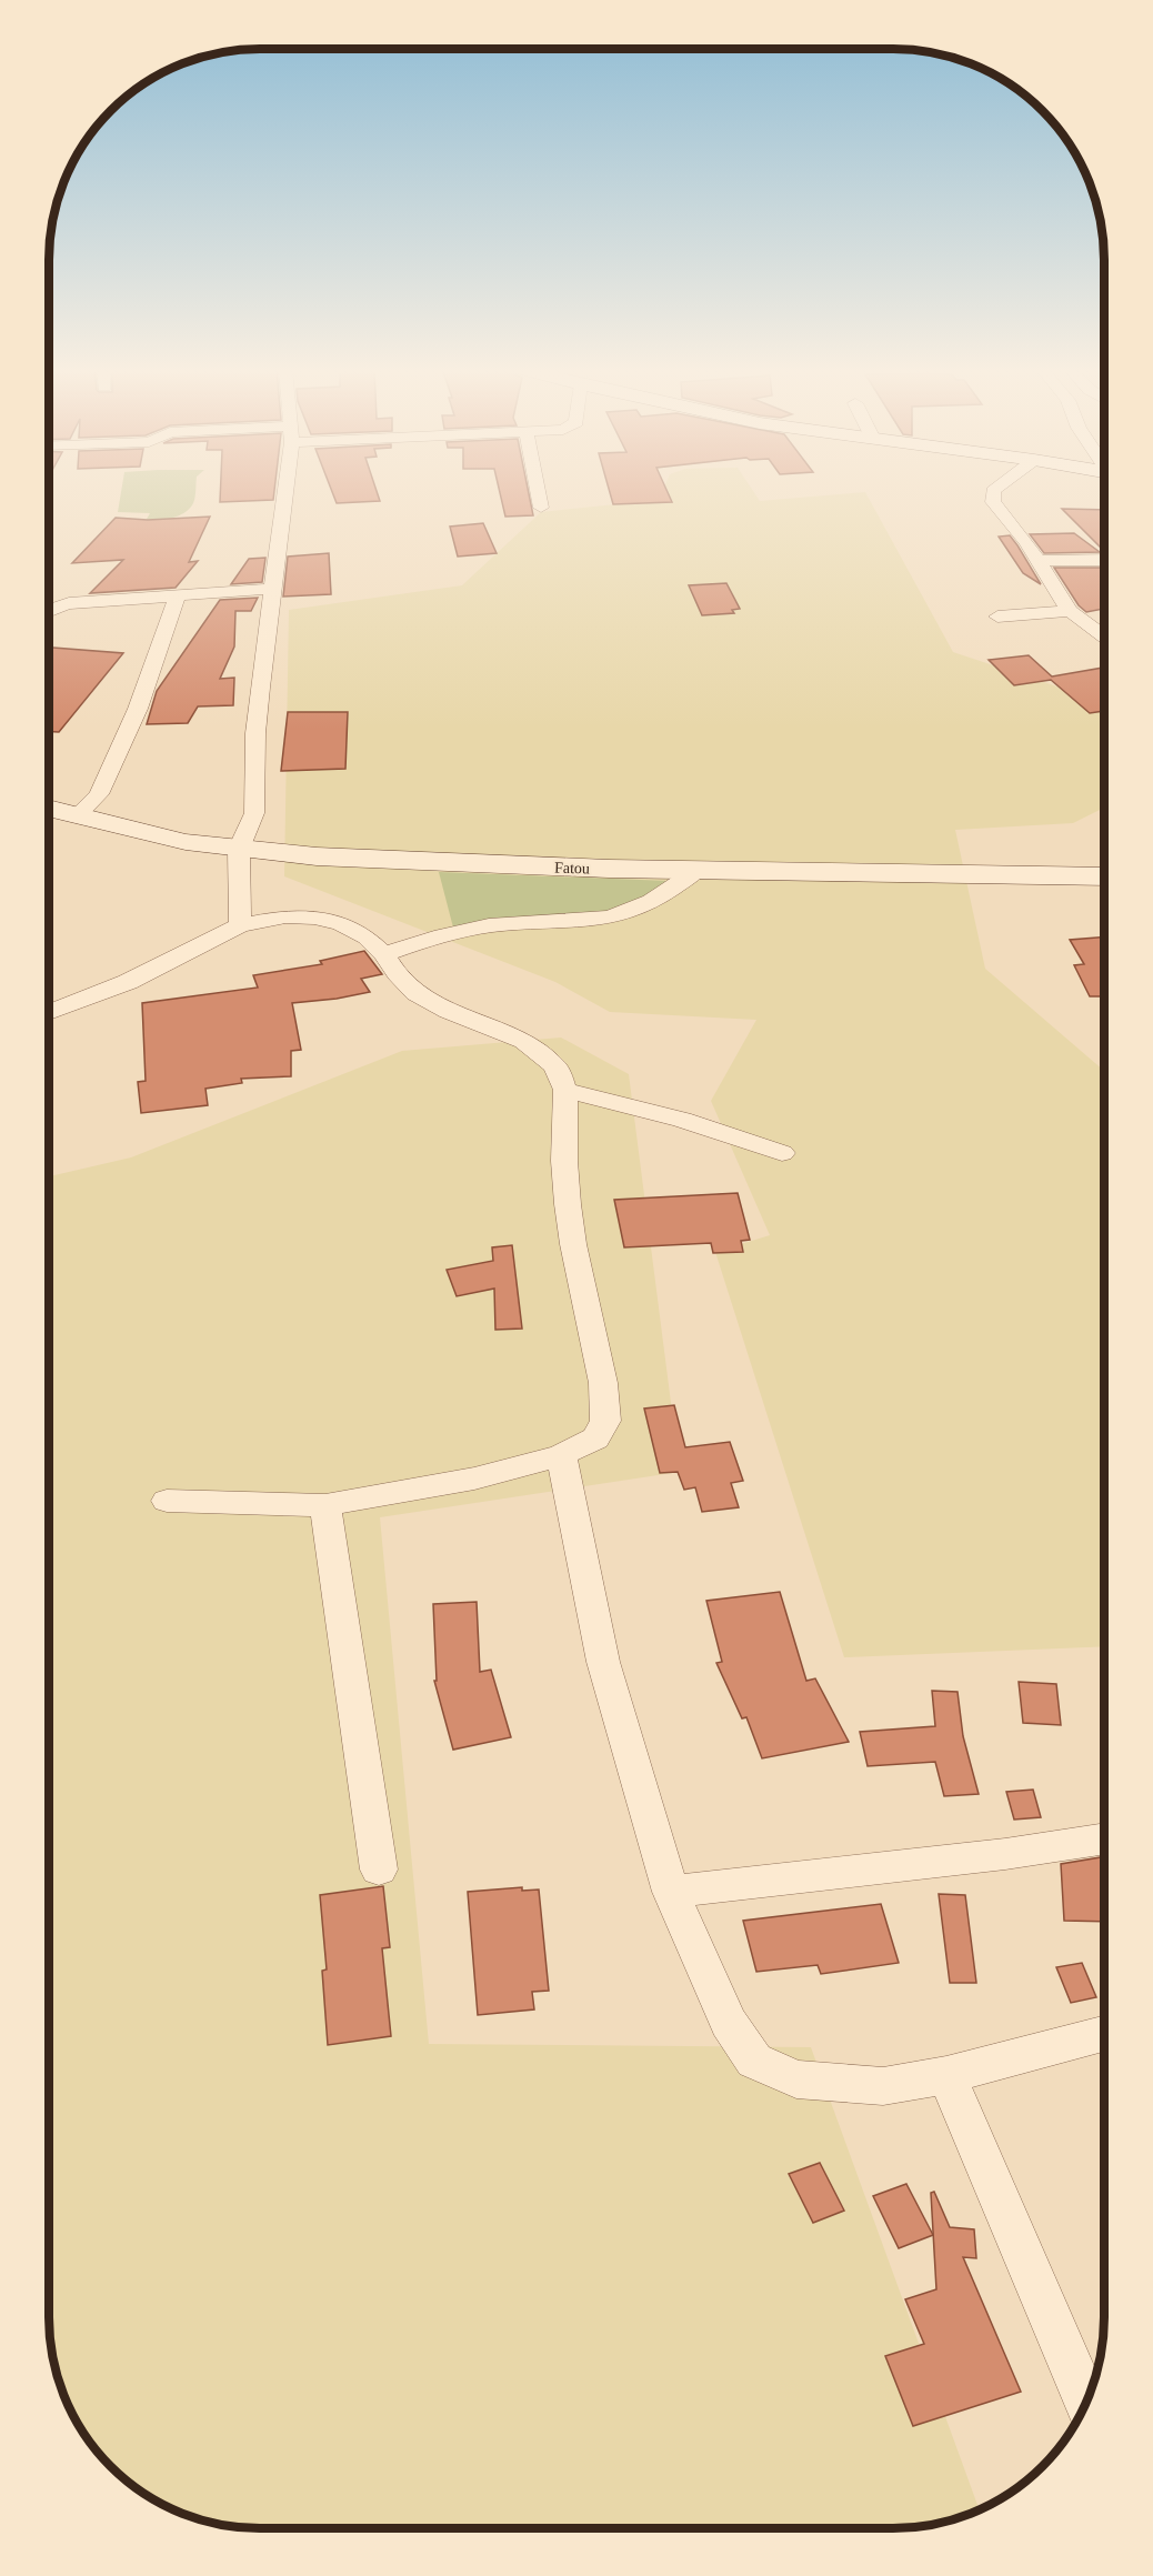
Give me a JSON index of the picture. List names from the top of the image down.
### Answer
{
  "streets": {
    "street": ["Fatou"]
  }
}
